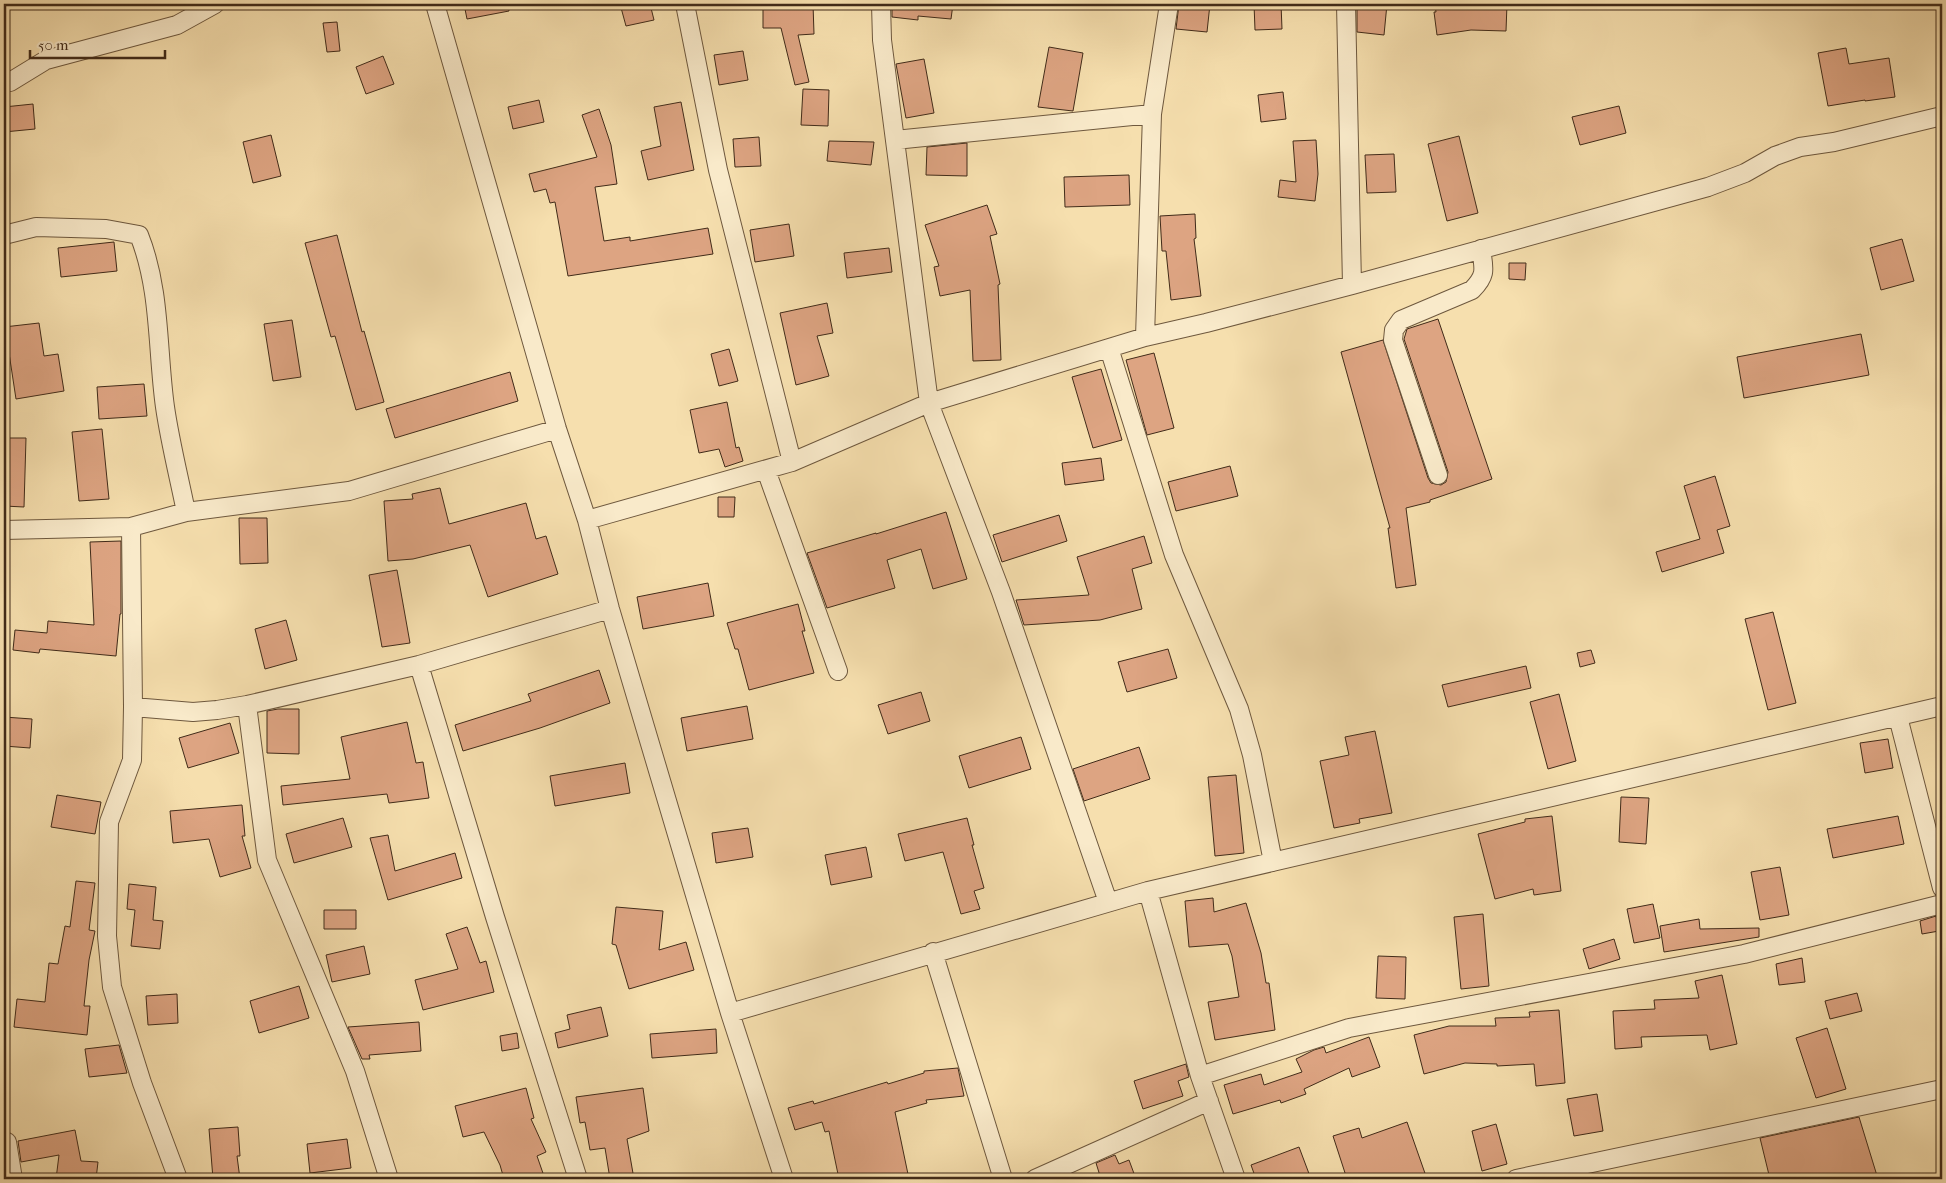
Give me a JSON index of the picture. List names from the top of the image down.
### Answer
{
  "scale_bar": "50 m"
}
